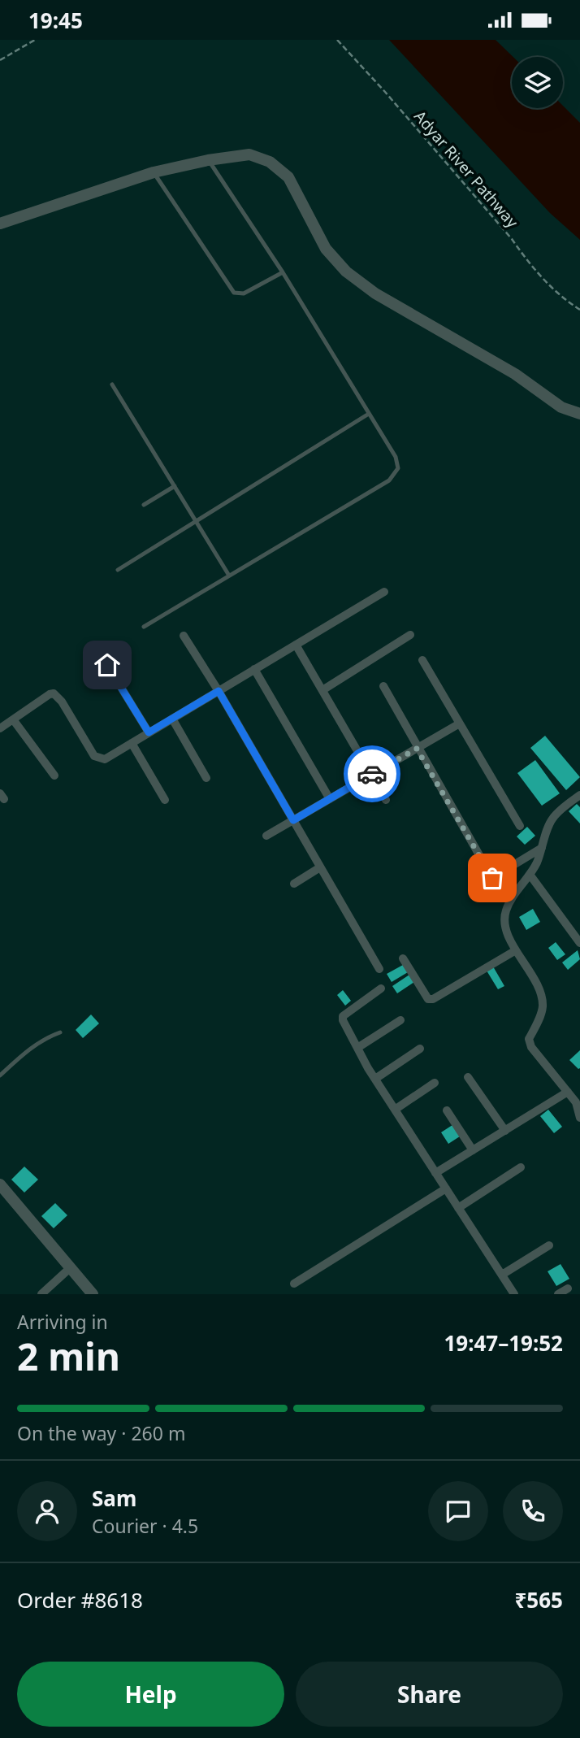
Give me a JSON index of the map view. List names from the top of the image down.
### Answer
{
  "streets": {
    "path": ["Adyar River Pathway"]
  },
  "page": {
    "status": "19:45",
    "heading": ["2 min", "Arriving in", "19:47–19:52"],
    "panel": [
      "Sam",
      "Courier · 4.5",
      "Order #8618",
      "₹565"
    ],
    "bar": "On the way · 260 m",
    "buttons": ["Help", "Share"]
  }
}
